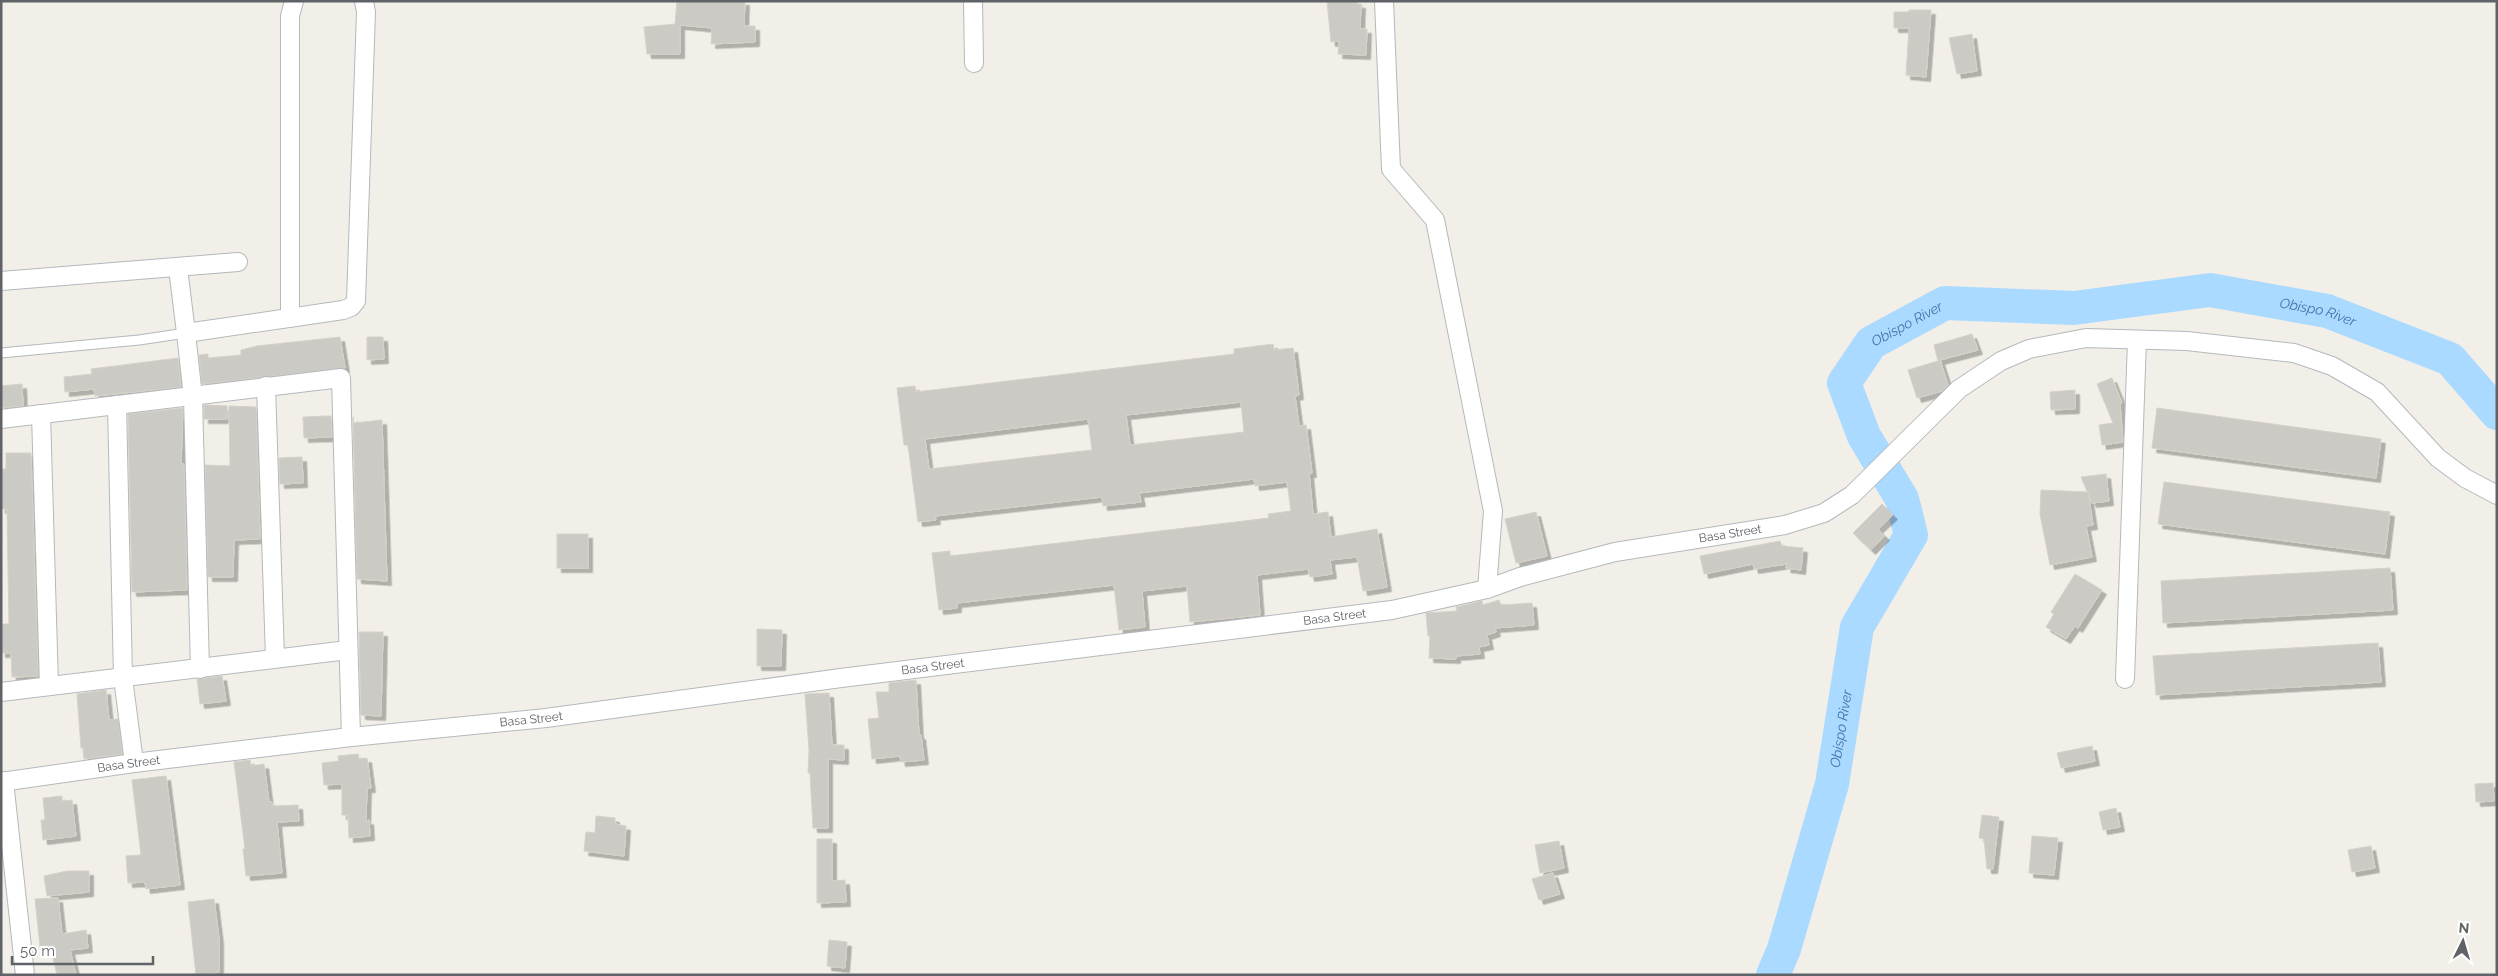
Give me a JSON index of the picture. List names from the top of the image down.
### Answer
{
  "streets": {
    "street": ["Basa Street"]
  },
  "water": ["Obispo River"],
  "scale_bar": "50 m",
  "north": "top"
}
